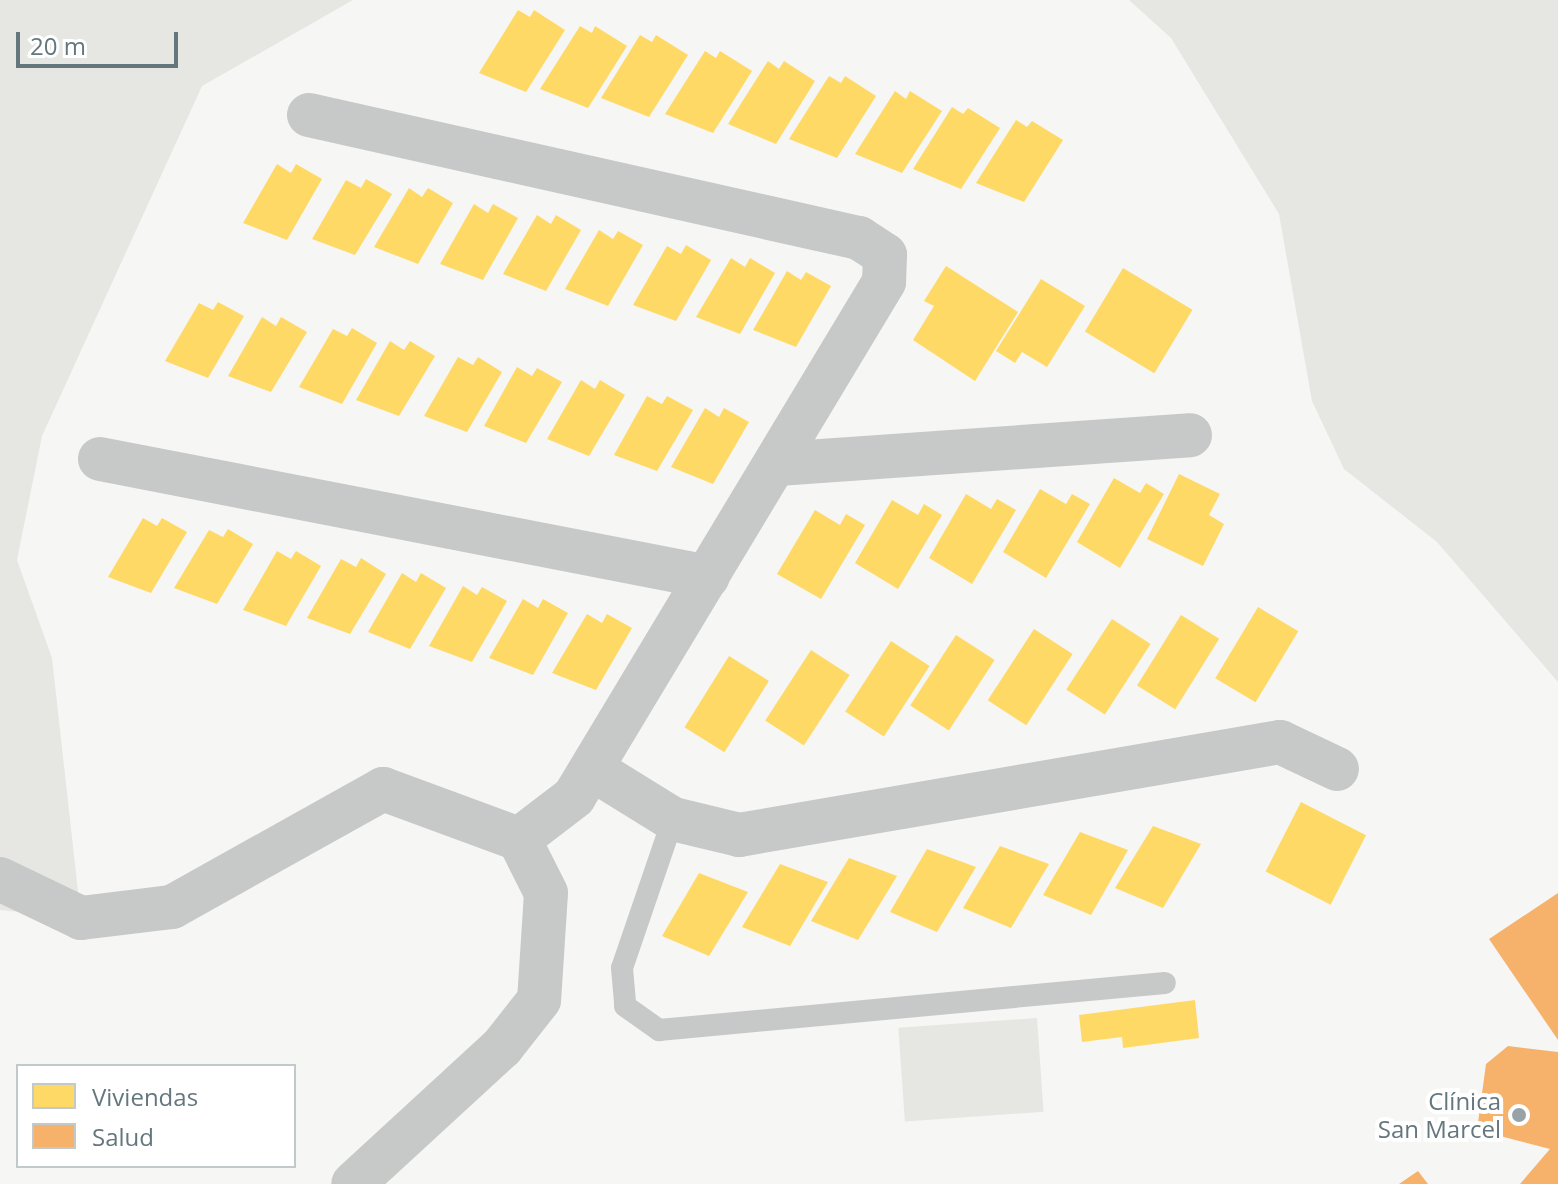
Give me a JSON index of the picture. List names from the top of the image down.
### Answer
{
  "places": ["Clínica San Marcel"],
  "legend": ["Viviendas", "Salud"],
  "scale_bar": "20 m"
}
